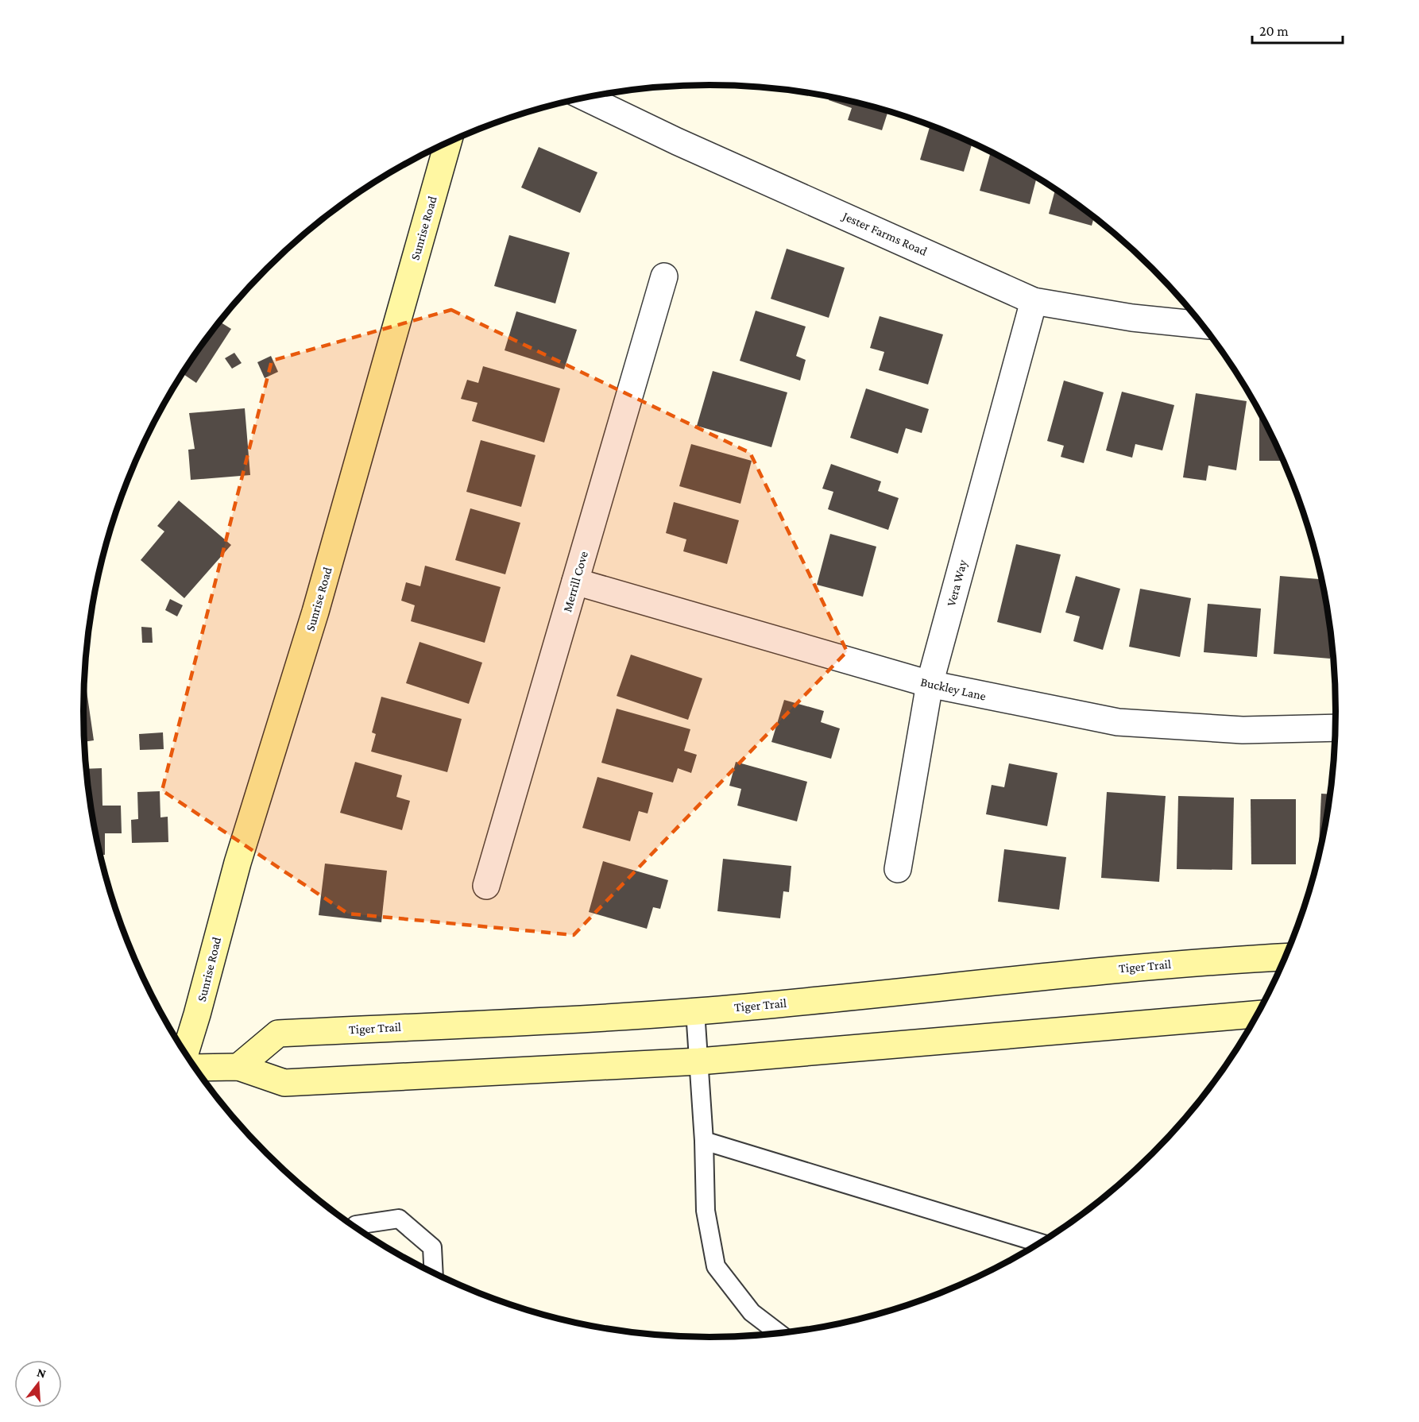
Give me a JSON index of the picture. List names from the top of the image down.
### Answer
{
  "streets": {
    "street": [
      "Sunrise Road",
      "Jester Farms Road",
      "Merrill Cove",
      "Vera Way",
      "Buckley Lane",
      "Tiger Trail"
    ]
  },
  "crossings": [
    ["Jester Farms Road", "Vera Way"],
    ["Merrill Cove", "Buckley Lane"],
    ["Vera Way", "Buckley Lane"]
  ],
  "scale_bar": "20 m",
  "north": "top"
}
